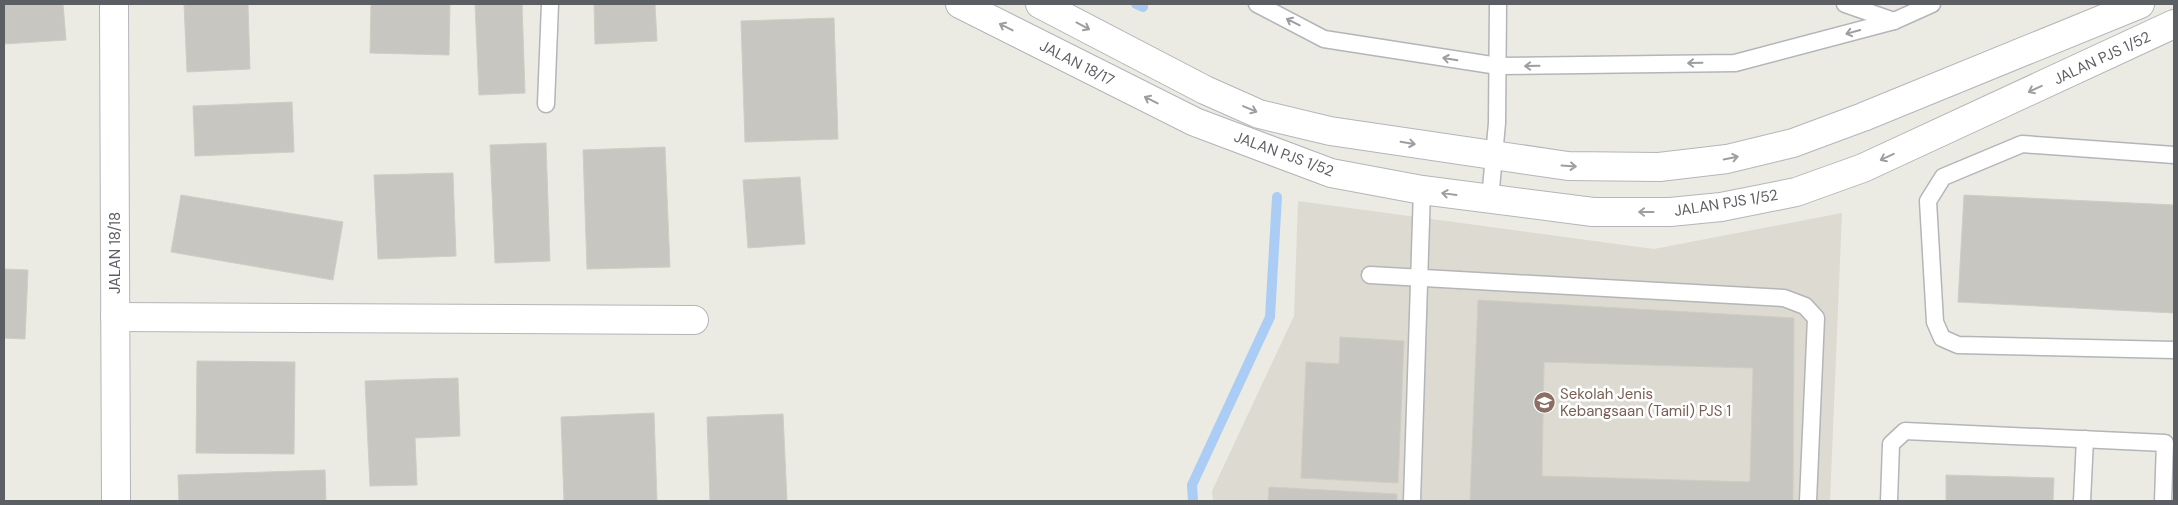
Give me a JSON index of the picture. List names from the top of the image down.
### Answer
{
  "streets": {
    "street": ["JALAN PJS 1/52", "JALAN 18/17", "JALAN 18/18"]
  },
  "crossings": [
    ["JALAN PJS 1/52", "JALAN 18/17"]
  ],
  "one_way": ["JALAN 18/17"],
  "places": {
    "school or university": ["Sekolah Jenis Kebangsaan (Tamil) PJS 1"]
  }
}
